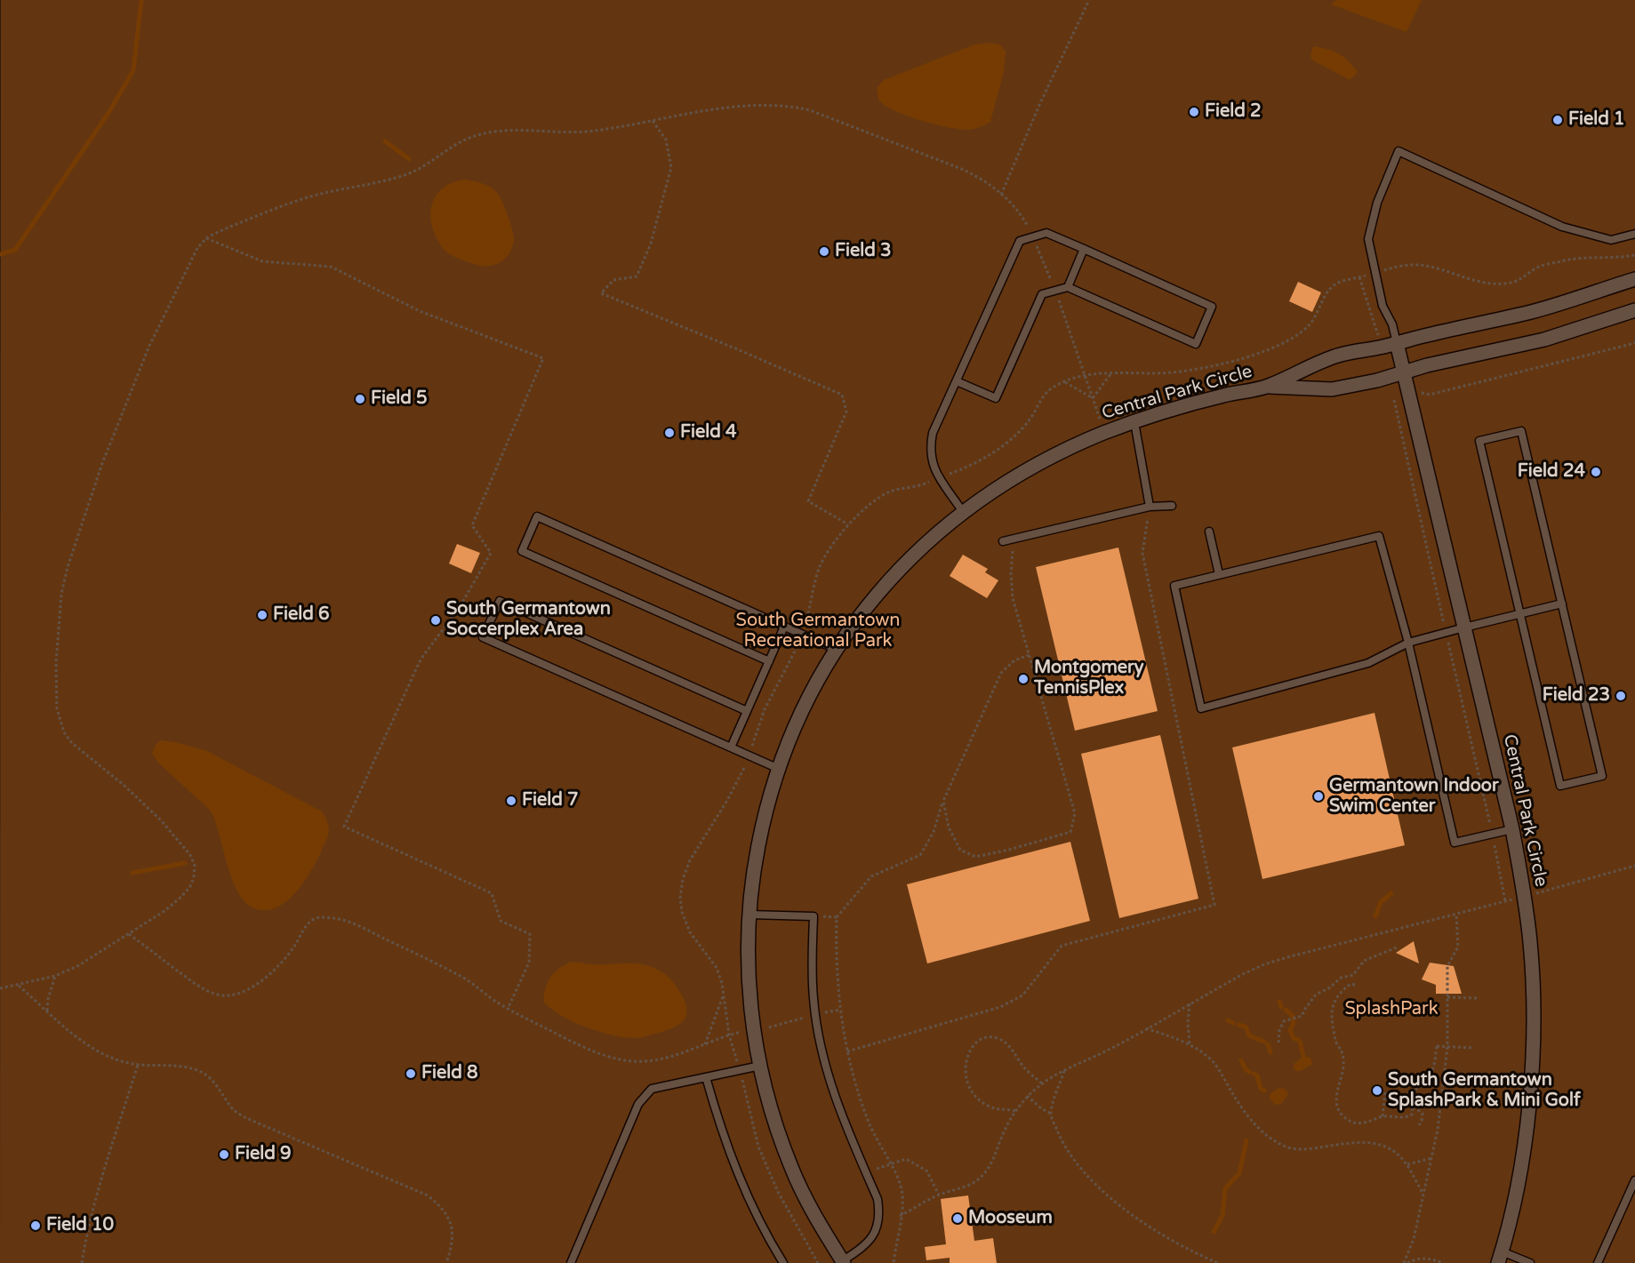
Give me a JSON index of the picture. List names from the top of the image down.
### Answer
{
  "streets": {
    "street": ["Central Park Circle"]
  },
  "parks": ["South Germantown Recreational Park", "SplashPark"],
  "places": [
    "Field 2",
    "Field 1",
    "Field 3",
    "Field 5",
    "Field 4",
    "Field 24",
    "Field 6",
    "South Germantown Soccerplex Area",
    "Montgomery TennisPlex",
    "Field 23",
    "Germantown Indoor Swim Center",
    "Field 7",
    "Field 8",
    "South Germantown SplashPark & Mini Golf",
    "Field 9",
    "Mooseum",
    "Field 10"
  ]
}
